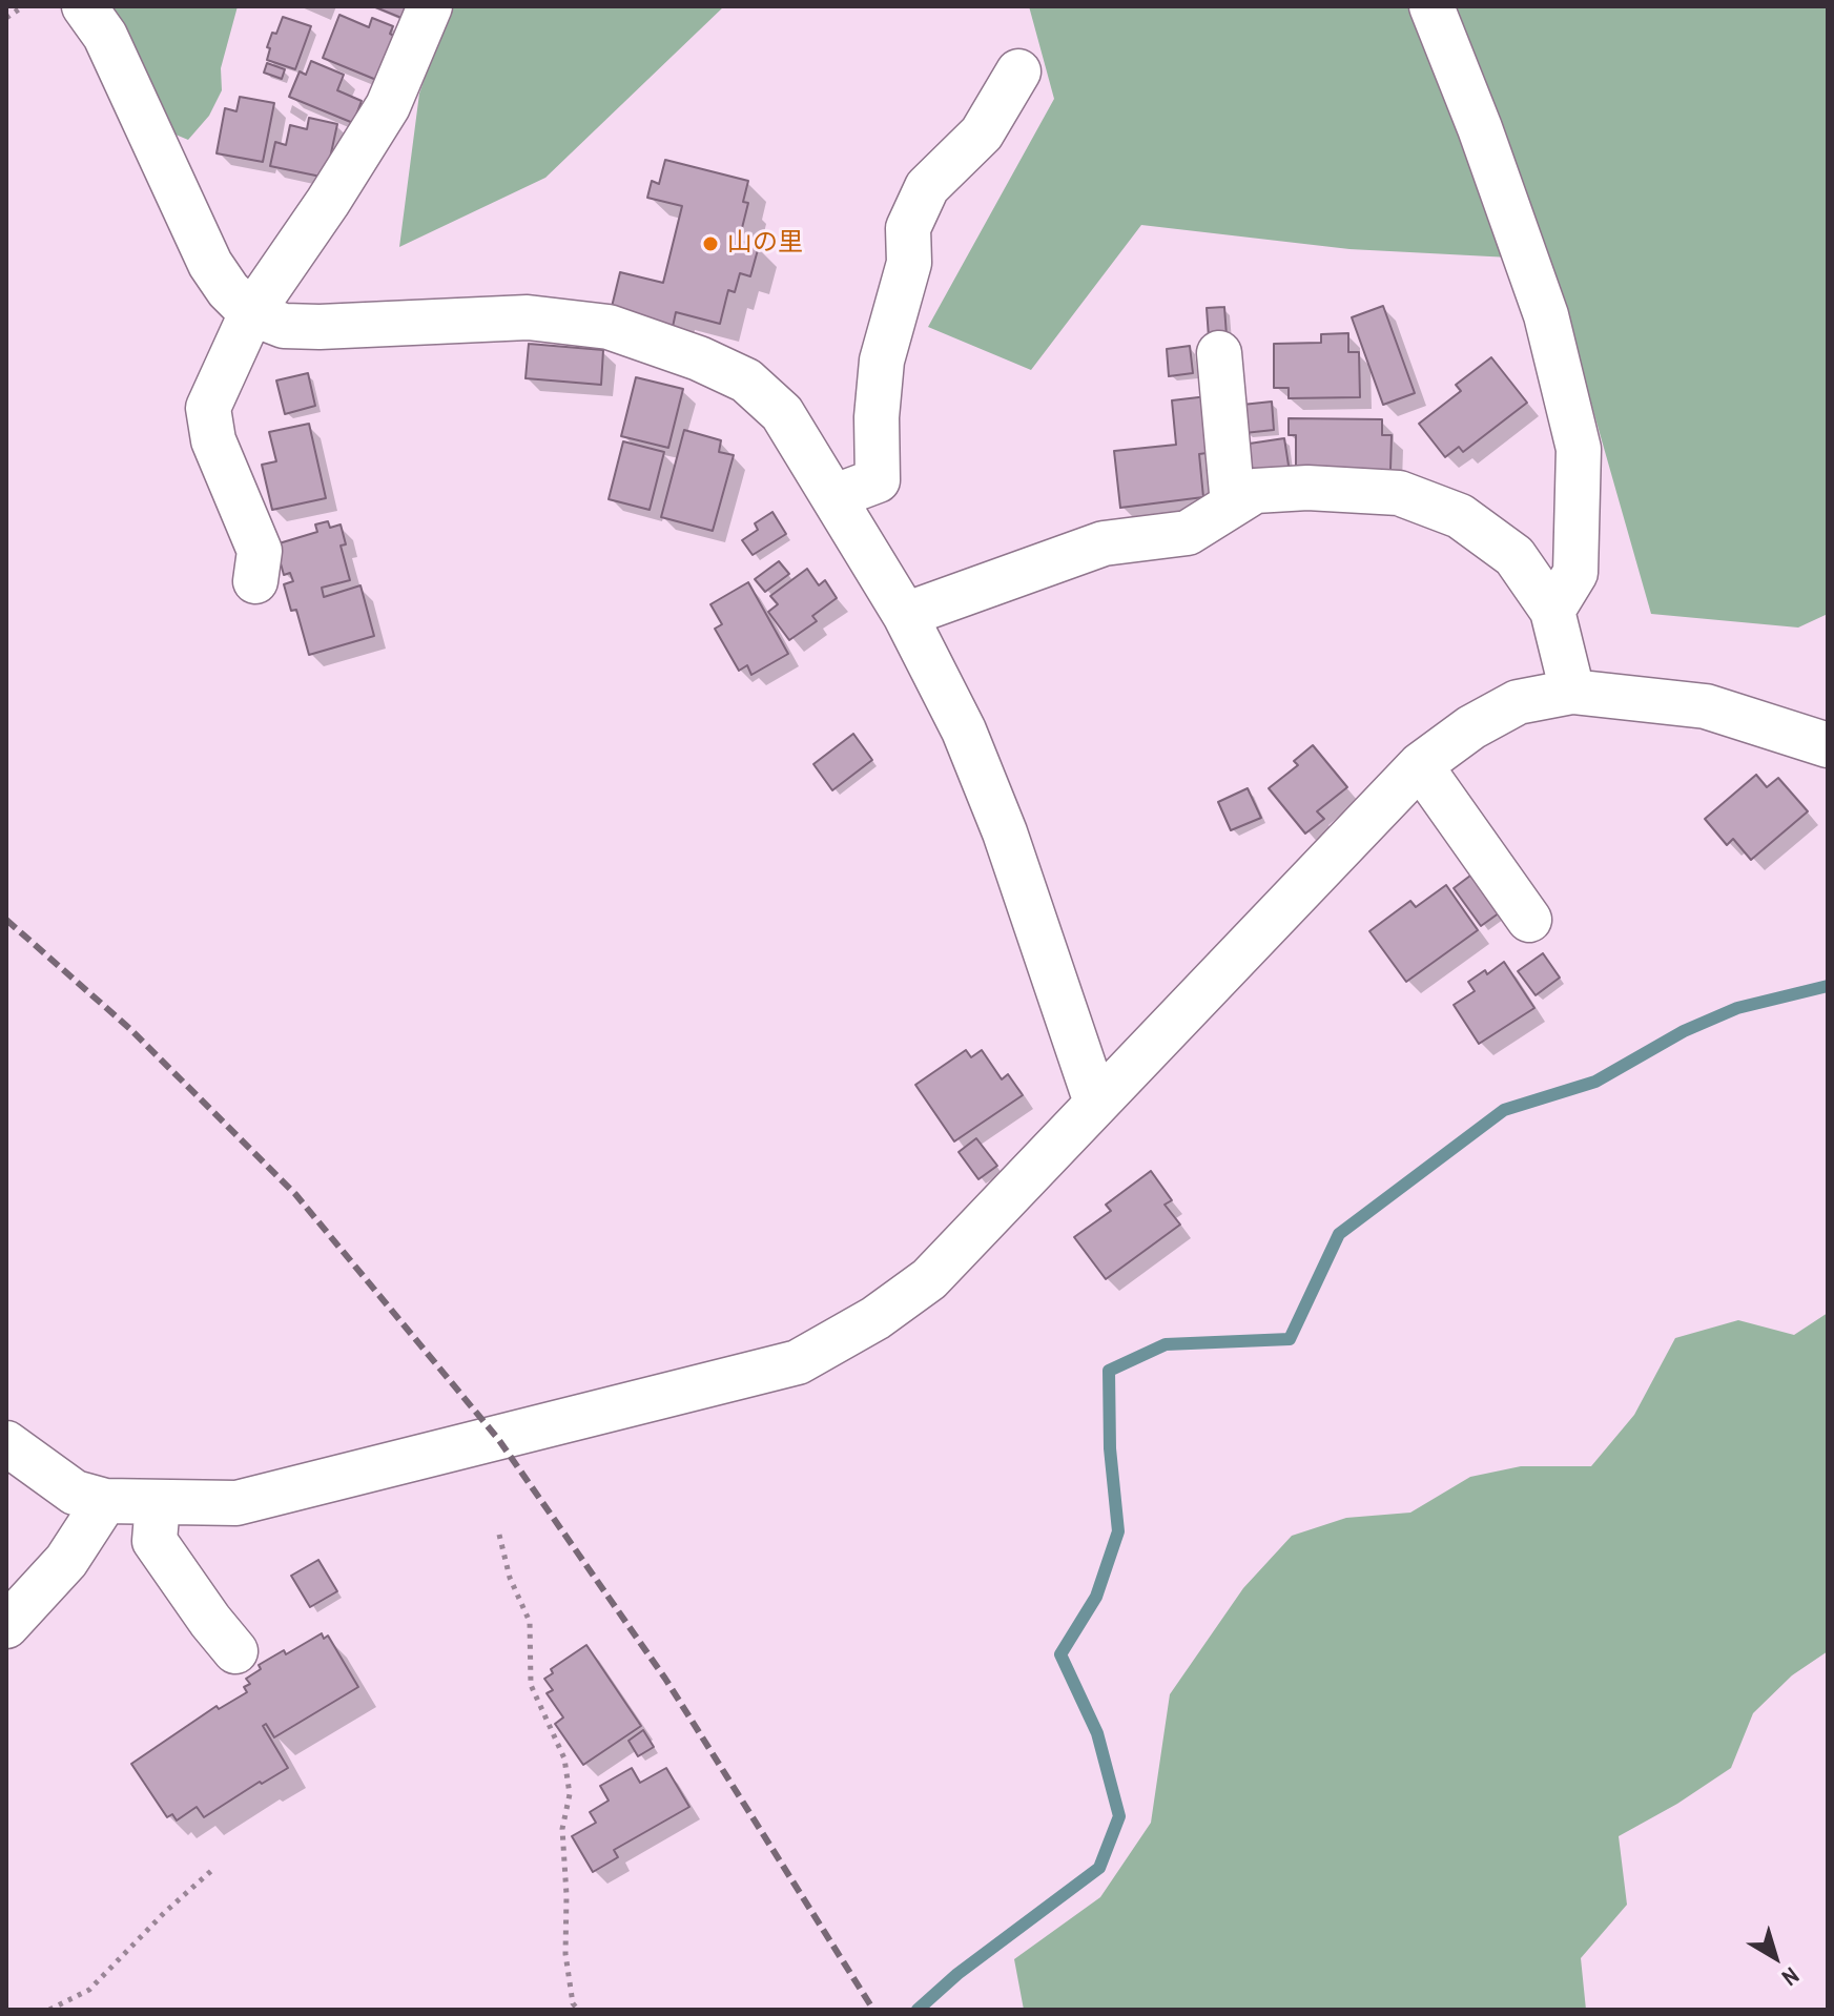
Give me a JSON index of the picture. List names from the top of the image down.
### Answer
{
  "places": ["山の里"],
  "north": "bottom right"
}
